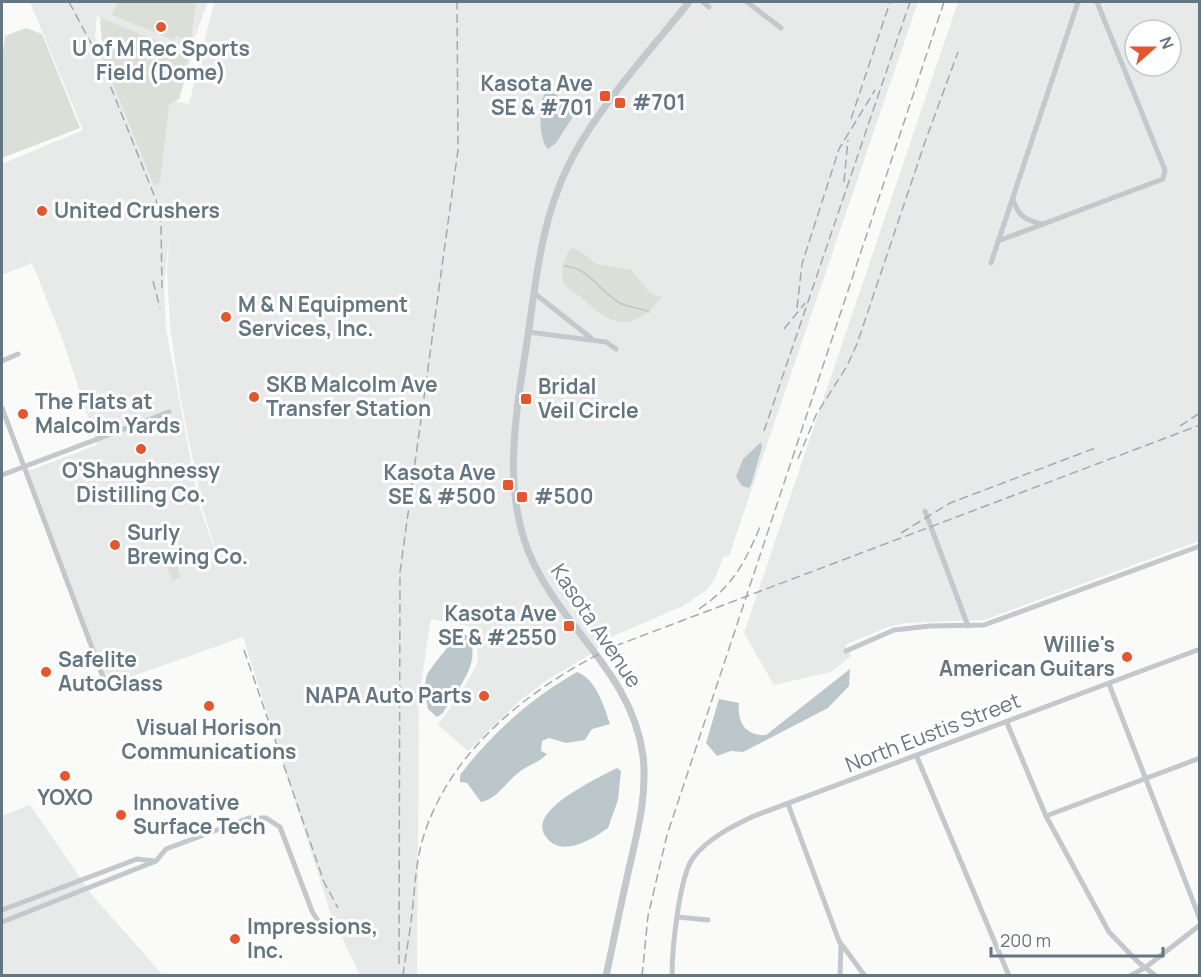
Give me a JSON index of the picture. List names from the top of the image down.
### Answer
{
  "streets": {
    "street": ["Kasota Avenue", "North Eustis Street"]
  },
  "places": {
    "other": [
      "U of M Rec Sports Field (Dome)",
      "United Crushers",
      "M & N Equipment Services, Inc.",
      "SKB Malcolm Ave Transfer Station",
      "The Flats at Malcolm Yards",
      "O'Shaughnessy Distilling Co.",
      "Surly Brewing Co.",
      "Willie's American Guitars",
      "Safelite AutoGlass",
      "NAPA Auto Parts",
      "Visual Horison Communications",
      "YOXO",
      "Innovative Surface Tech",
      "Impressions, Inc."
    ],
    "transit": [
      "Kasota Ave SE & #701",
      "#701",
      "Bridal Veil Circle",
      "Kasota Ave SE & #500",
      "#500",
      "Kasota Ave SE & #2550"
    ]
  },
  "scale_bar": "200 m",
  "north": "right"
}
